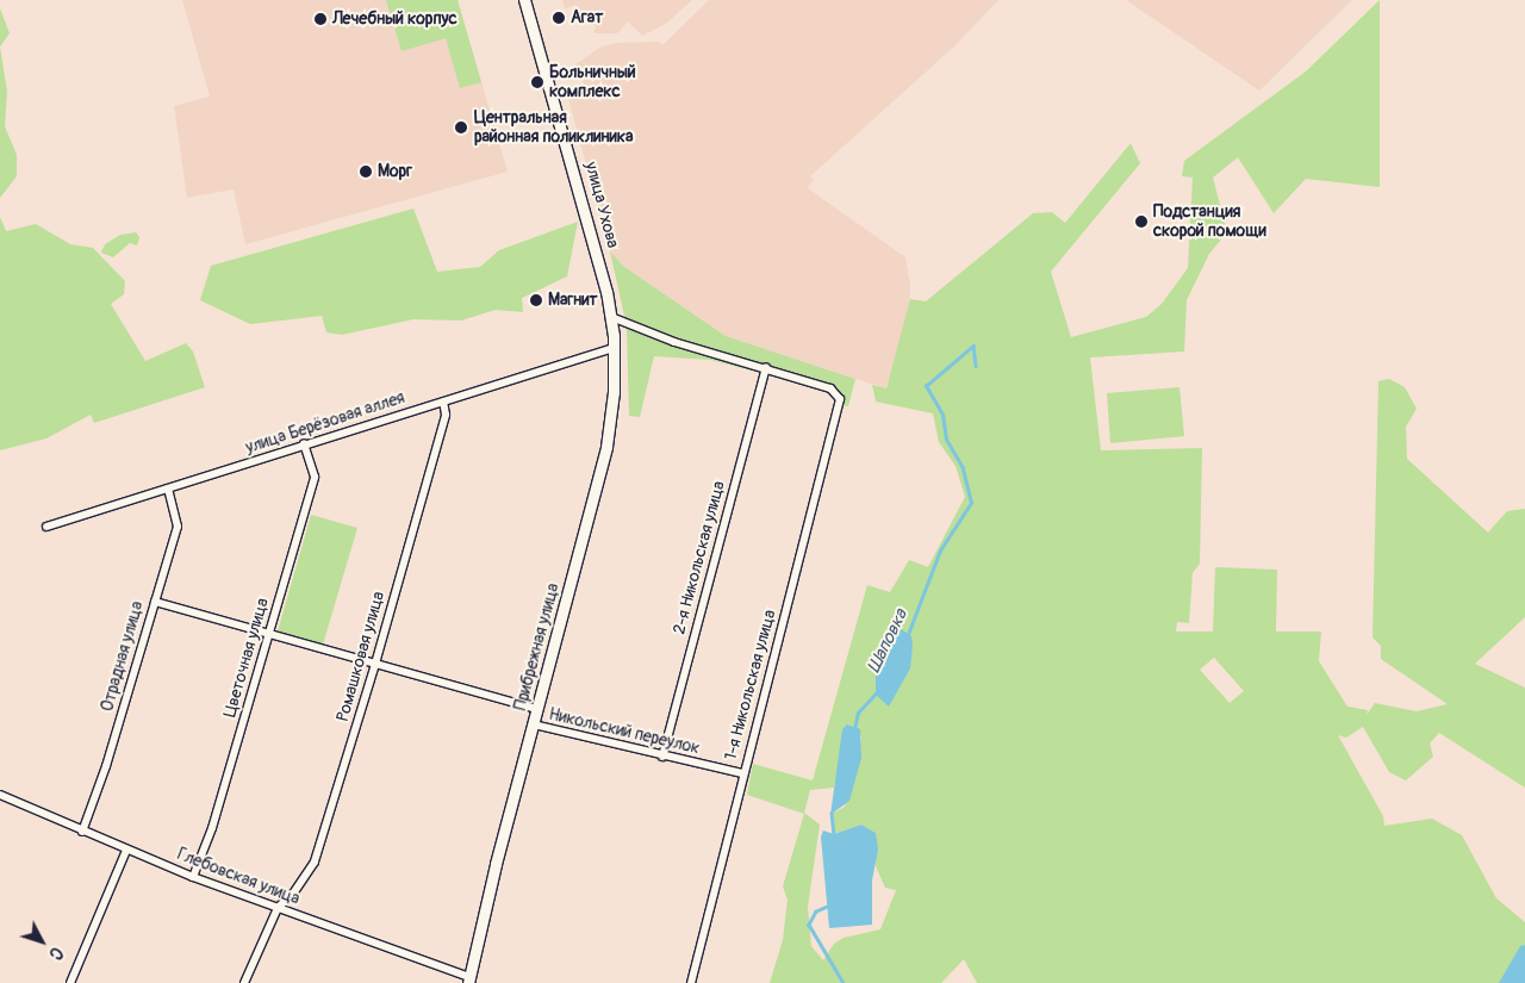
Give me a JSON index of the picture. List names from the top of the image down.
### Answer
{
  "streets": {
    "street": [
      "улица Ухова",
      "улица Берёзовая аллея",
      "2-я Никольская улица",
      "Прибрежная улица",
      "Отрадная улица",
      "Ромашковая улица",
      "Цветочная улица",
      "1-я Никольская улица",
      "Никольский переулок",
      "Глебовская улица"
    ]
  },
  "crossings": [
    ["улица Ухова", "Прибрежная улица"],
    ["улица Берёзовая аллея", "Прибрежная улица"],
    ["улица Берёзовая аллея", "Отрадная улица"],
    ["улица Берёзовая аллея", "Ромашковая улица"],
    ["улица Берёзовая аллея", "Цветочная улица"],
    ["2-я Никольская улица", "1-я Никольская улица"],
    ["2-я Никольская улица", "Никольский переулок"],
    ["Прибрежная улица", "Никольский переулок"],
    ["Прибрежная улица", "Глебовская улица"],
    ["Отрадная улица", "Глебовская улица"],
    ["Ромашковая улица", "Глебовская улица"],
    ["Цветочная улица", "Глебовская улица"],
    ["1-я Никольская улица", "Никольский переулок"]
  ],
  "water": ["Шаповка"],
  "places": [
    "Агат",
    "Лечебный корпус",
    "Больничный комплекс",
    "Центральная районная поликлиника",
    "Морг",
    "Подстанция скорой помощи",
    "Магнит"
  ],
  "north": "bottom right"
}
